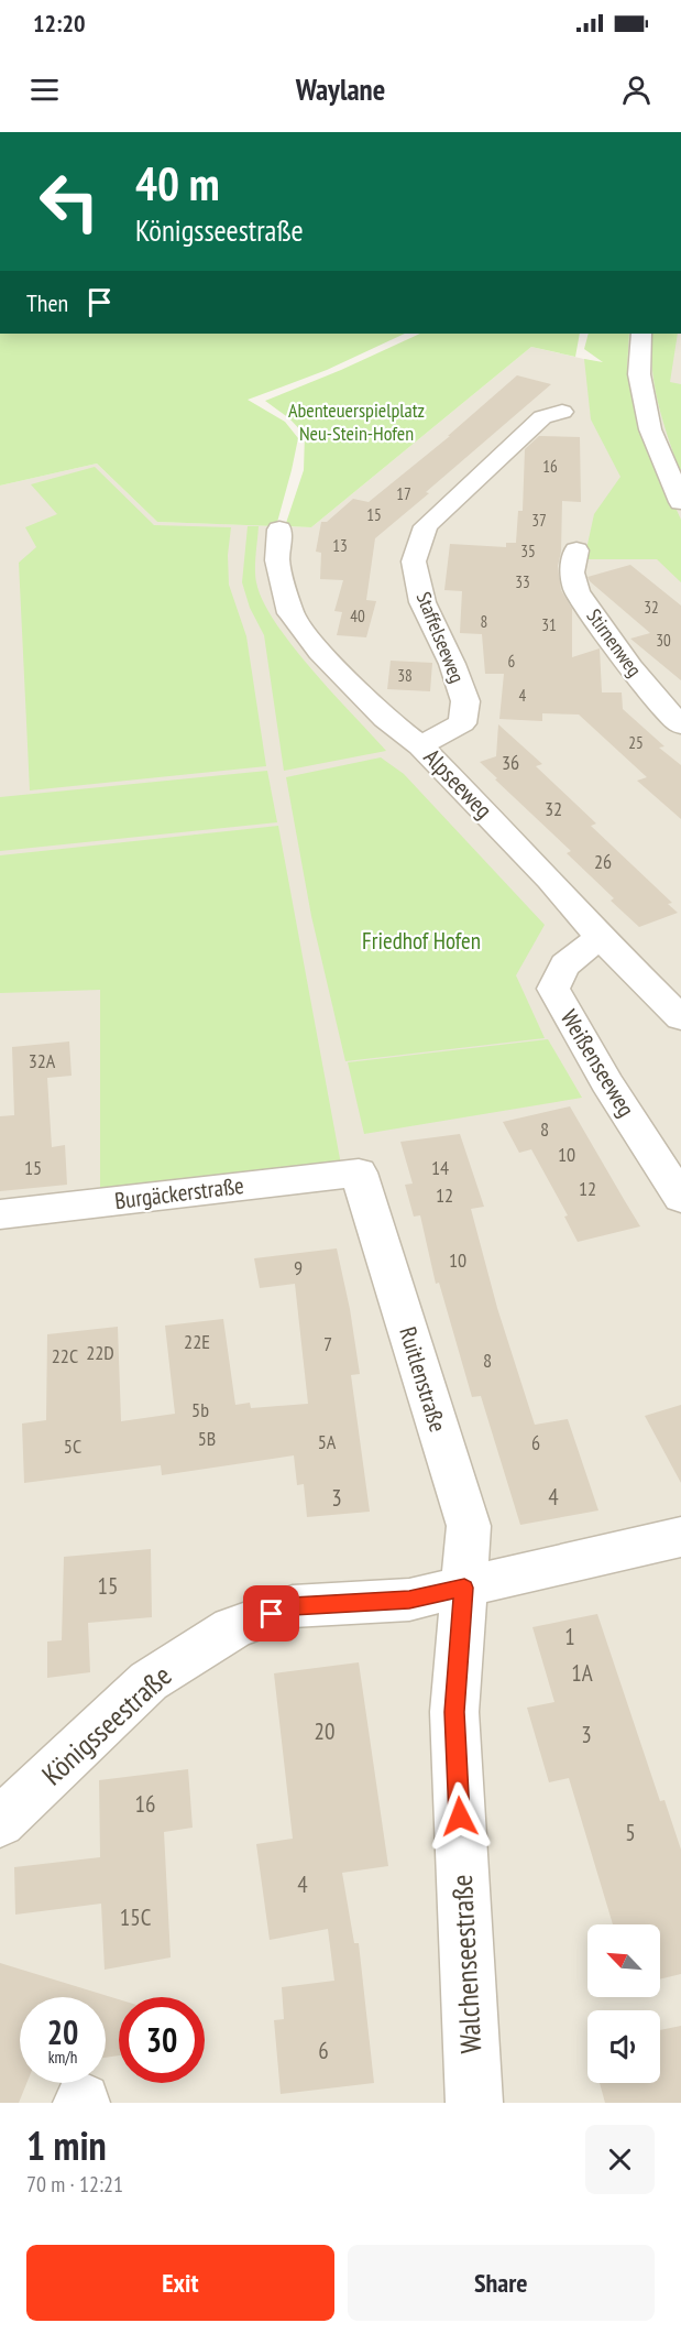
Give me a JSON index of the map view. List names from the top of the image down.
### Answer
{
  "streets": {
    "street": [
      "Staffelseeweg",
      "Stirnenweg",
      "Alpseeweg",
      "Weißenseeweg",
      "Burgäckerstraße",
      "Ruitlenstraße",
      "Königsseestraße",
      "Walchenseestraße"
    ]
  },
  "crossings": [
    ["Staffelseeweg", "Alpseeweg"],
    ["Alpseeweg", "Weißenseeweg"],
    ["Burgäckerstraße", "Ruitlenstraße"],
    ["Ruitlenstraße", "Königsseestraße"],
    ["Ruitlenstraße", "Walchenseestraße"],
    ["Königsseestraße", "Walchenseestraße"]
  ],
  "parks": ["Abenteuerspielplatz Neu-Stein-Hofen", "Friedhof Hofen"],
  "house_numbers": [
    "16",
    "17",
    "15",
    "37",
    "13",
    "35",
    "33",
    "32",
    "40",
    "8",
    "31",
    "30",
    "6",
    "38",
    "4",
    "25",
    "36",
    "32",
    "26",
    "32A",
    "8",
    "10",
    "15",
    "14",
    "12",
    "12",
    "10",
    "9",
    "22E",
    "7",
    "22D",
    "22C",
    "8",
    "5b",
    "5B",
    "5A",
    "6",
    "5C",
    "4",
    "3",
    "15",
    "1",
    "1A",
    "20",
    "3",
    "16",
    "5",
    "4",
    "15C",
    "6"
  ],
  "north": "top left",
  "page": {
    "status": "12:20",
    "header": "Waylane",
    "turn": ["40 m", "Königsseestraße"],
    "then": "Then",
    "speed": "20 km/h",
    "limit": "30",
    "heading": ["1 min", "70 m · 12:21"],
    "buttons": ["Exit", "Share"]
  }
}
